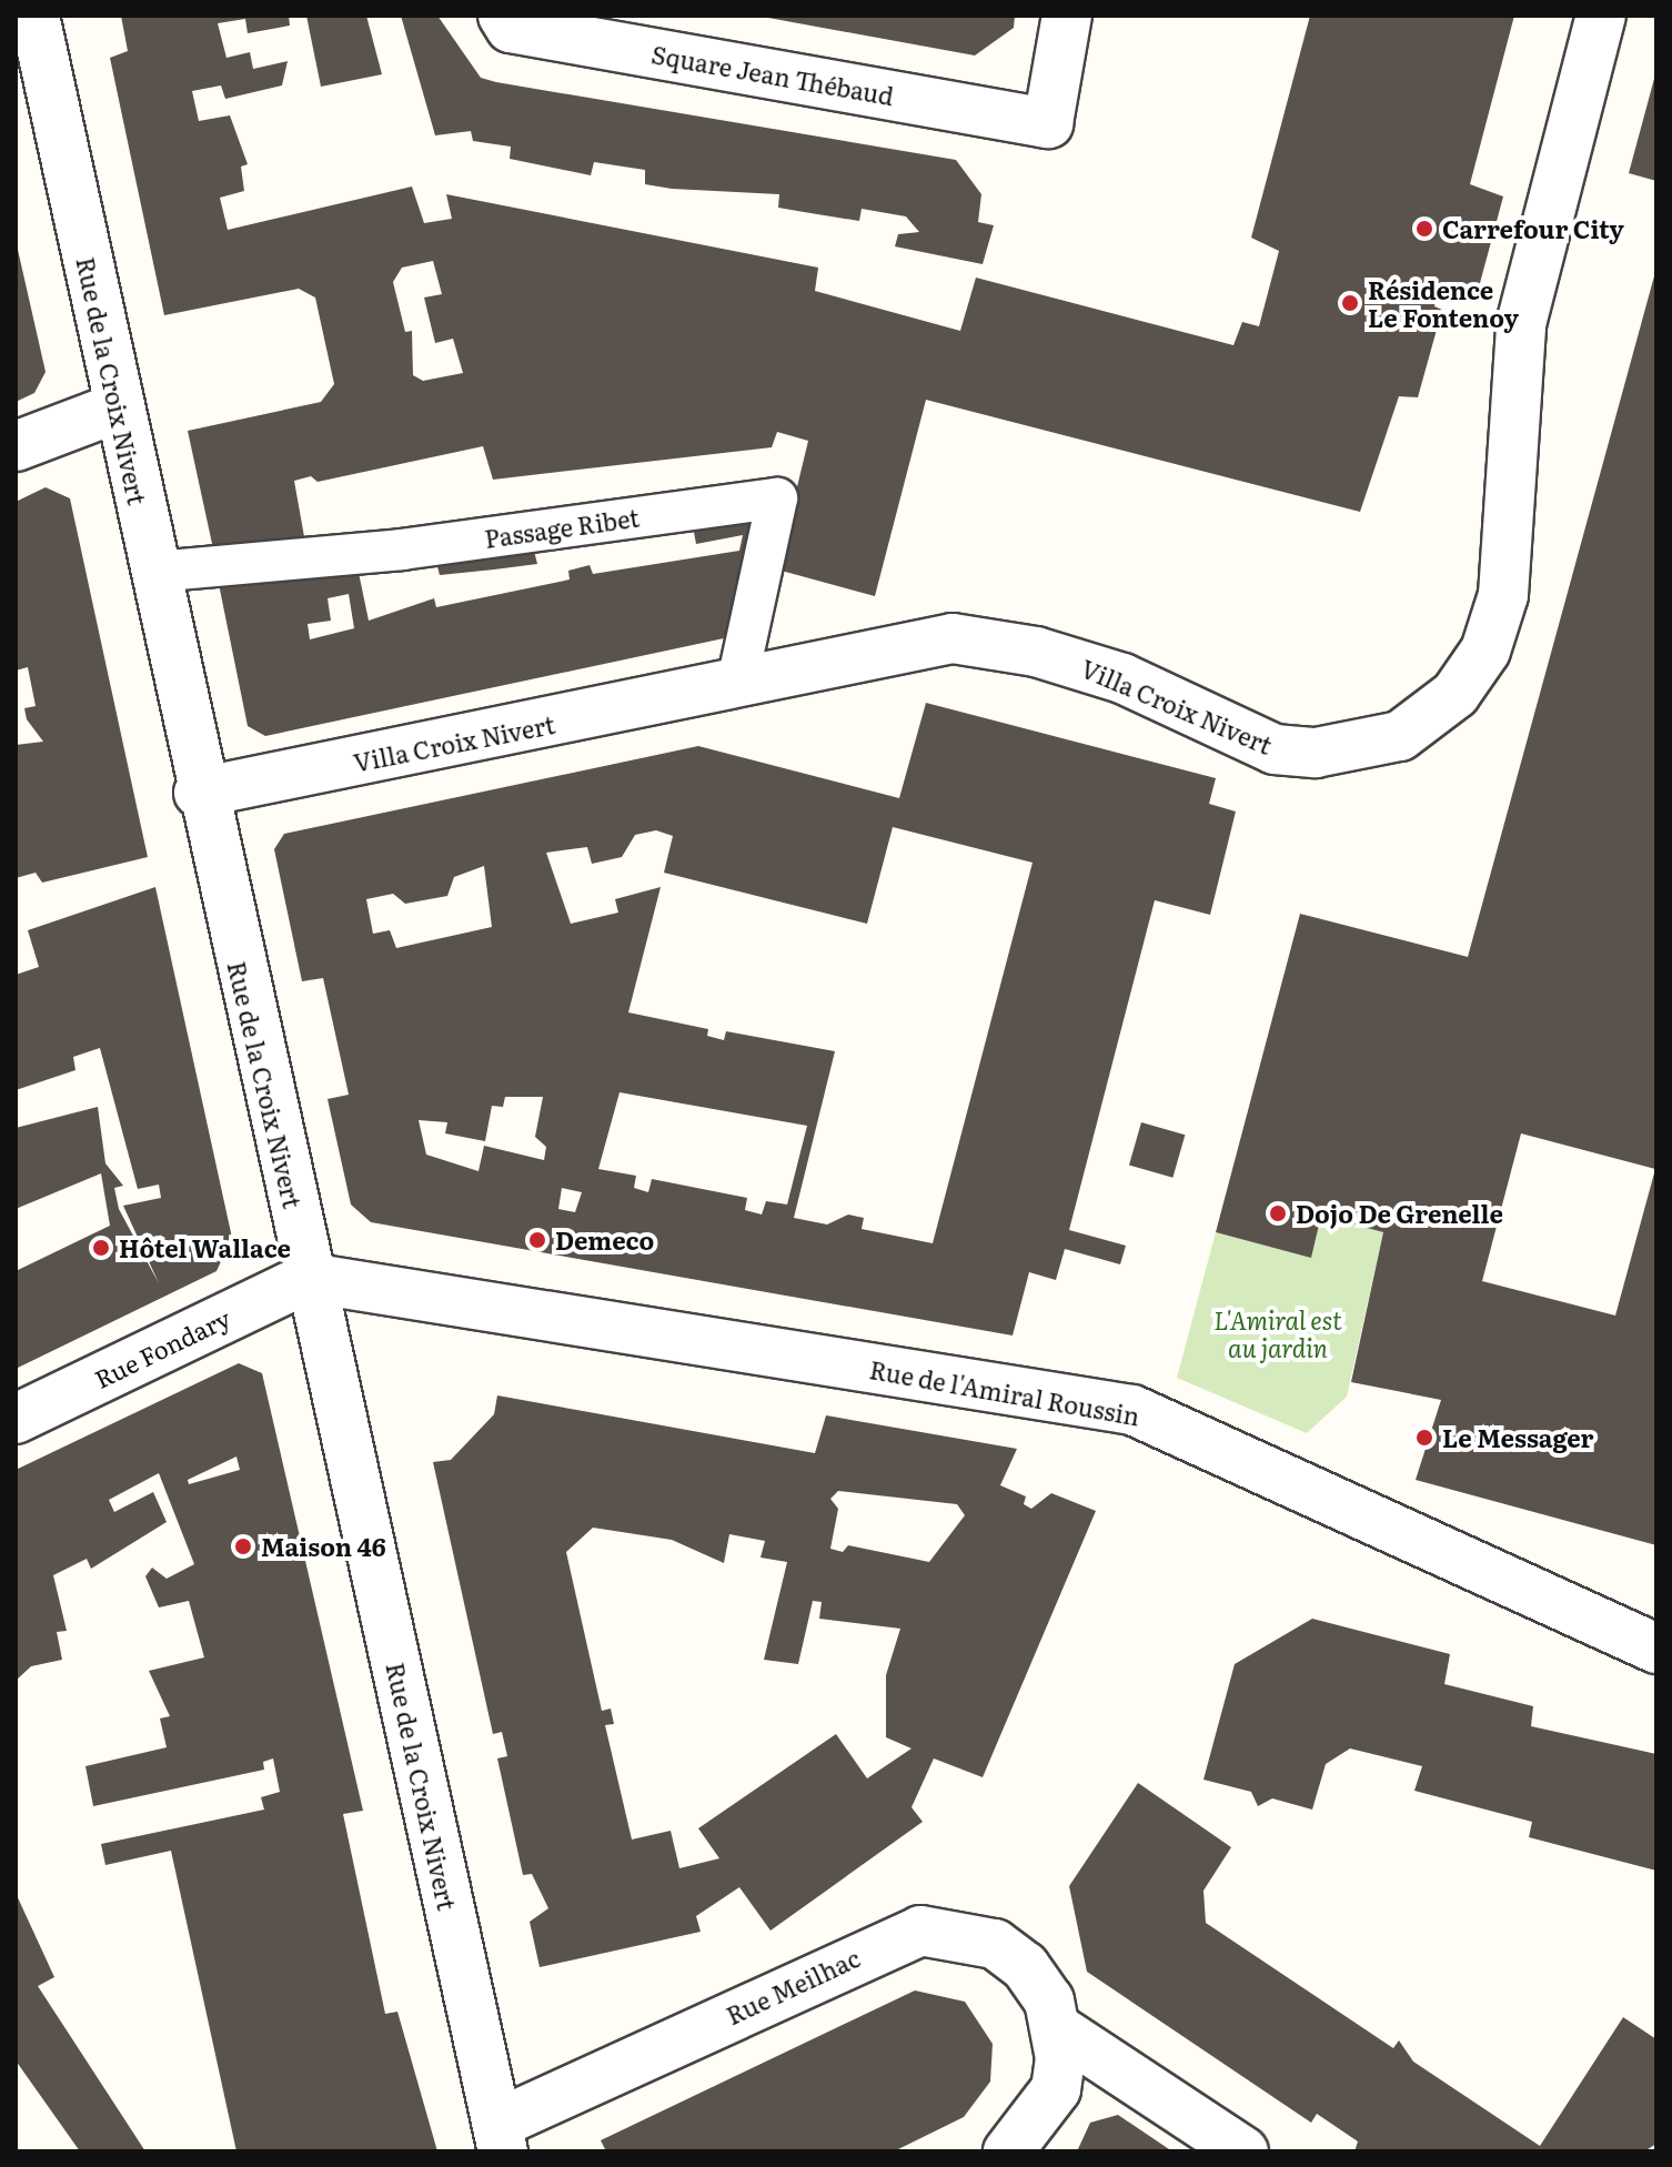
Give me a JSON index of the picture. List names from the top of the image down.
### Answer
{
  "streets": {
    "street": [
      "Square Jean Thébaud",
      "Rue de la Croix Nivert",
      "Passage Ribet",
      "Villa Croix Nivert",
      "Rue Fondary",
      "Rue de l'Amiral Roussin",
      "Rue Meilhac"
    ]
  },
  "crossings": [
    ["Rue de la Croix Nivert", "Passage Ribet"],
    ["Rue de la Croix Nivert", "Villa Croix Nivert"],
    ["Rue de la Croix Nivert", "Rue Fondary"],
    ["Rue de la Croix Nivert", "Rue de l'Amiral Roussin"],
    ["Rue de la Croix Nivert", "Rue Meilhac"],
    ["Passage Ribet", "Villa Croix Nivert"],
    ["Rue Fondary", "Rue de l'Amiral Roussin"]
  ],
  "parks": ["L'Amiral est au jardin"],
  "places": [
    "Carrefour City",
    "Résidence Le Fontenoy",
    "Dojo De Grenelle",
    "Demeco",
    "Hôtel Wallace",
    "Le Messager",
    "Maison 46"
  ]
}
